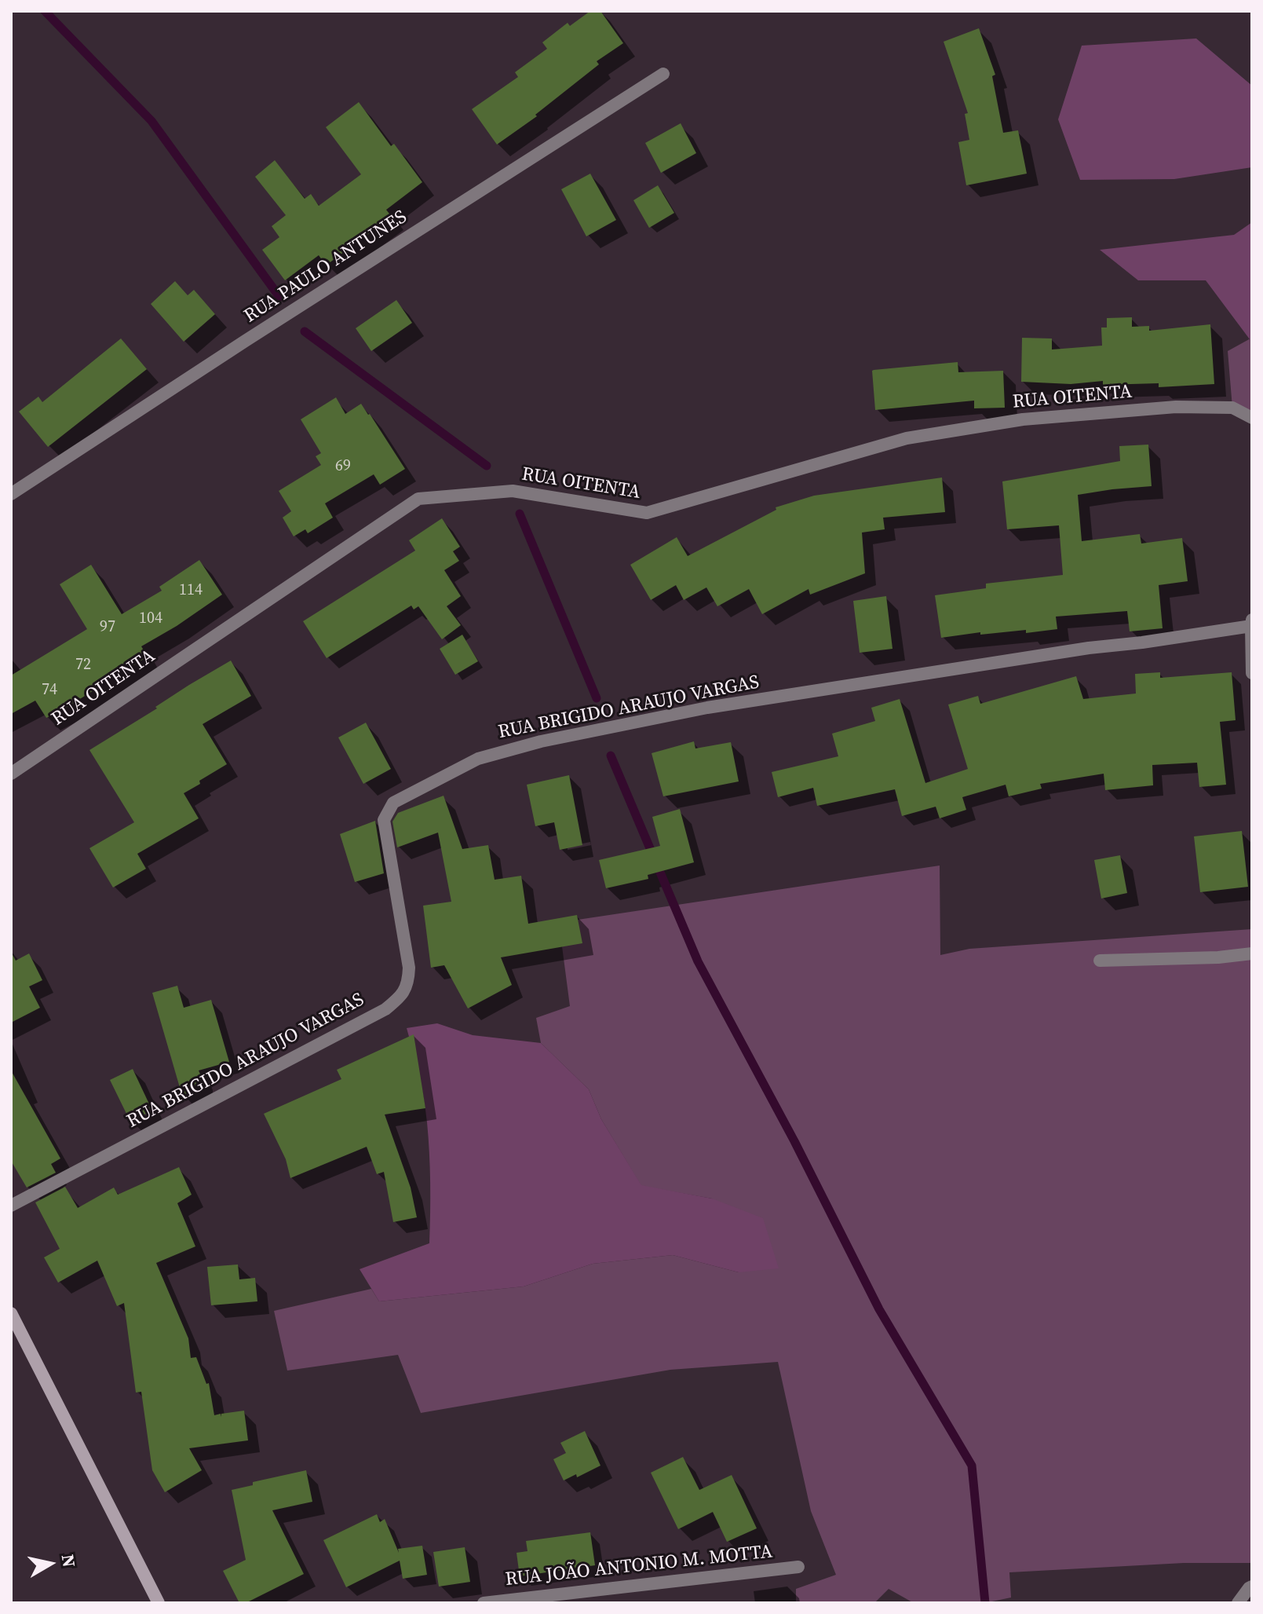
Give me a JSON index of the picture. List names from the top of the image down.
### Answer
{
  "streets": {
    "street": [
      "RUA PAULO ANTUNES",
      "RUA OITENTA",
      "RUA BRIGIDO ARAUJO VARGAS",
      "RUA JOÃO ANTONIO M. MOTTA"
    ]
  },
  "house_numbers": [
    "69",
    "114",
    "104",
    "97",
    "72",
    "74"
  ],
  "north": "right"
}
